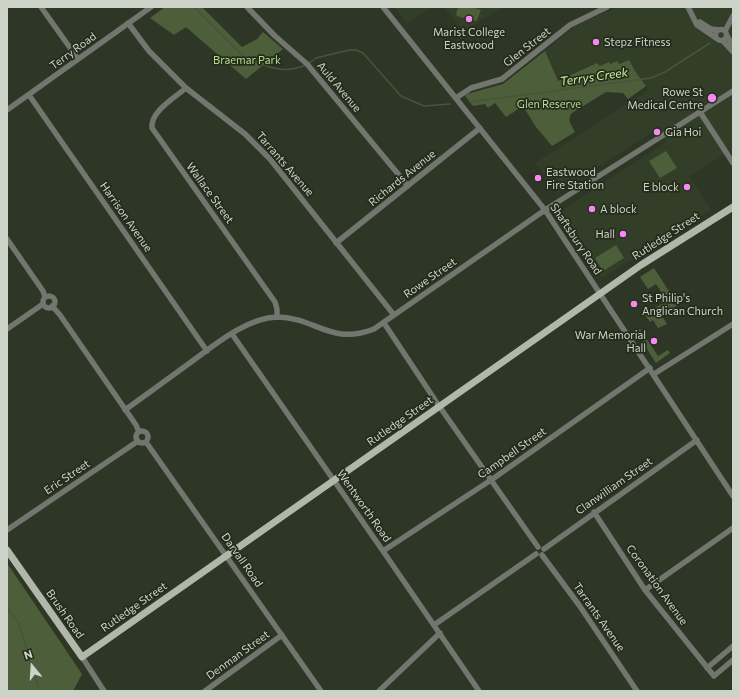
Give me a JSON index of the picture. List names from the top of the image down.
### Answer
{
  "streets": {
    "main road": ["Rutledge Street", "Brush Road"],
    "street": [
      "Glen Street",
      "Terry Road",
      "Auld Avenue",
      "Tarrants Avenue",
      "Richards Avenue",
      "Wallace Street",
      "Harrison Avenue",
      "Shaftsbury Road",
      "Rowe Street",
      "Campbell Street",
      "Eric Street",
      "Clanwilliam Street",
      "Wentworth Road",
      "Darvall Road",
      "Coronation Avenue",
      "Denman Street"
    ]
  },
  "crossings": [
    ["Glen Street", "Shaftsbury Road"],
    ["Terry Road", "Tarrants Avenue"],
    ["Terry Road", "Harrison Avenue"],
    ["Auld Avenue", "Richards Avenue"],
    ["Tarrants Avenue", "Richards Avenue"],
    ["Tarrants Avenue", "Wallace Street"],
    ["Tarrants Avenue", "Rowe Street"],
    ["Tarrants Avenue", "Clanwilliam Street"],
    ["Richards Avenue", "Shaftsbury Road"],
    ["Wallace Street", "Rowe Street"],
    ["Harrison Avenue", "Rowe Street"],
    ["Rutledge Street", "Shaftsbury Road"],
    ["Rutledge Street", "Wentworth Road"],
    ["Rutledge Street", "Darvall Road"],
    ["Rutledge Street", "Brush Road"],
    ["Shaftsbury Road", "Rowe Street"],
    ["Shaftsbury Road", "Campbell Street"],
    ["Shaftsbury Road", "Clanwilliam Street"],
    ["Rowe Street", "Wentworth Road"],
    ["Campbell Street", "Wentworth Road"],
    ["Eric Street", "Darvall Road"],
    ["Clanwilliam Street", "Coronation Avenue"],
    ["Darvall Road", "Denman Street"]
  ],
  "water": ["Terrys Creek"],
  "parks": ["Braemar Park", "Glen Reserve"],
  "places": [
    "Marist College Eastwood",
    "Stepz Fitness",
    "Rowe St Medical Centre",
    "Gia Hoi",
    "Eastwood Fire Station",
    "E block",
    "A block",
    "Hall",
    "St Philip's Anglican Church",
    "War Memorial Hall"
  ],
  "north": "top"
}
